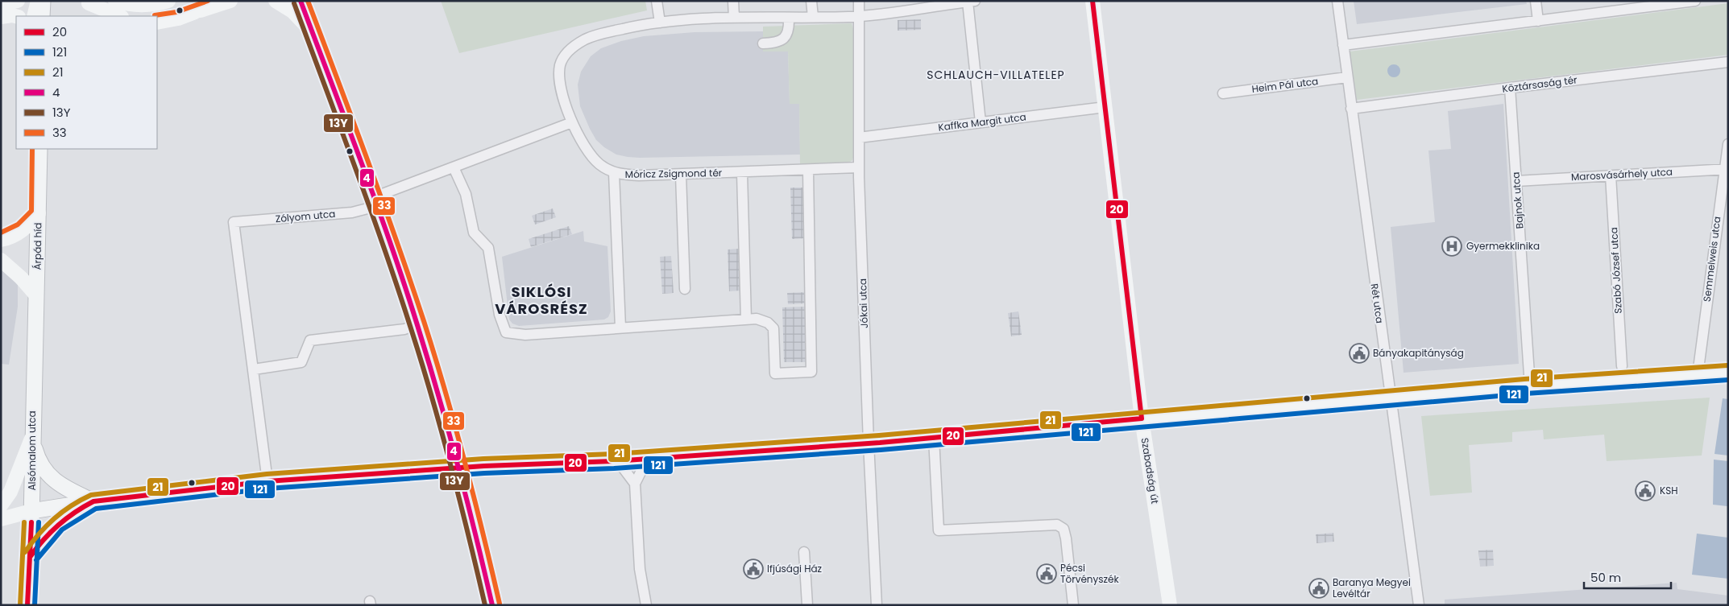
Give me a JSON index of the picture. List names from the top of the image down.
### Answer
{
  "streets": {
    "main road": ["Árpád híd", "Alsómalom utca"],
    "street": [
      "Köztársaság tér",
      "Heim Pál utca",
      "Kaffka Margit utca",
      "Móricz Zsigmond tér",
      "Marosvásárhely utca",
      "Bajnok utca",
      "Zólyom utca",
      "Semmelweis utca",
      "Szabó József utca",
      "Jókai utca",
      "Rét utca",
      "Szabadság út"
    ]
  },
  "crossings": [
    ["Köztársaság tér", "Bajnok utca"],
    ["Köztársaság tér", "Rét utca"],
    ["Heim Pál utca", "Rét utca"],
    ["Kaffka Margit utca", "Jókai utca"],
    ["Kaffka Margit utca", "Szabadság út"],
    ["Móricz Zsigmond tér", "Zólyom utca"],
    ["Móricz Zsigmond tér", "Jókai utca"],
    ["Marosvásárhely utca", "Bajnok utca"],
    ["Marosvásárhely utca", "Semmelweis utca"],
    ["Marosvásárhely utca", "Szabó József utca"],
    ["Árpád híd", "Alsómalom utca"]
  ],
  "districts": ["SCHLAUCH-VILLATELEP", "SIKLÓSI VÁROSRÉSZ"],
  "places": {
    "hospital": ["Gyermekklinika"],
    "public building": [
      "Bányakapitányság",
      "KSH",
      "Ifjúsági Ház",
      "Pécsi Törvényszék",
      "Baranya Megyei Levéltár"
    ]
  },
  "lines": [
    "transit line 20",
    "transit line 4",
    "transit line 33",
    "transit line 13Y",
    "transit line 21",
    "transit line 121"
  ],
  "legend": [
    "20",
    "121",
    "21",
    "4",
    "13Y",
    "33"
  ],
  "scale_bar": "50 m"
}
